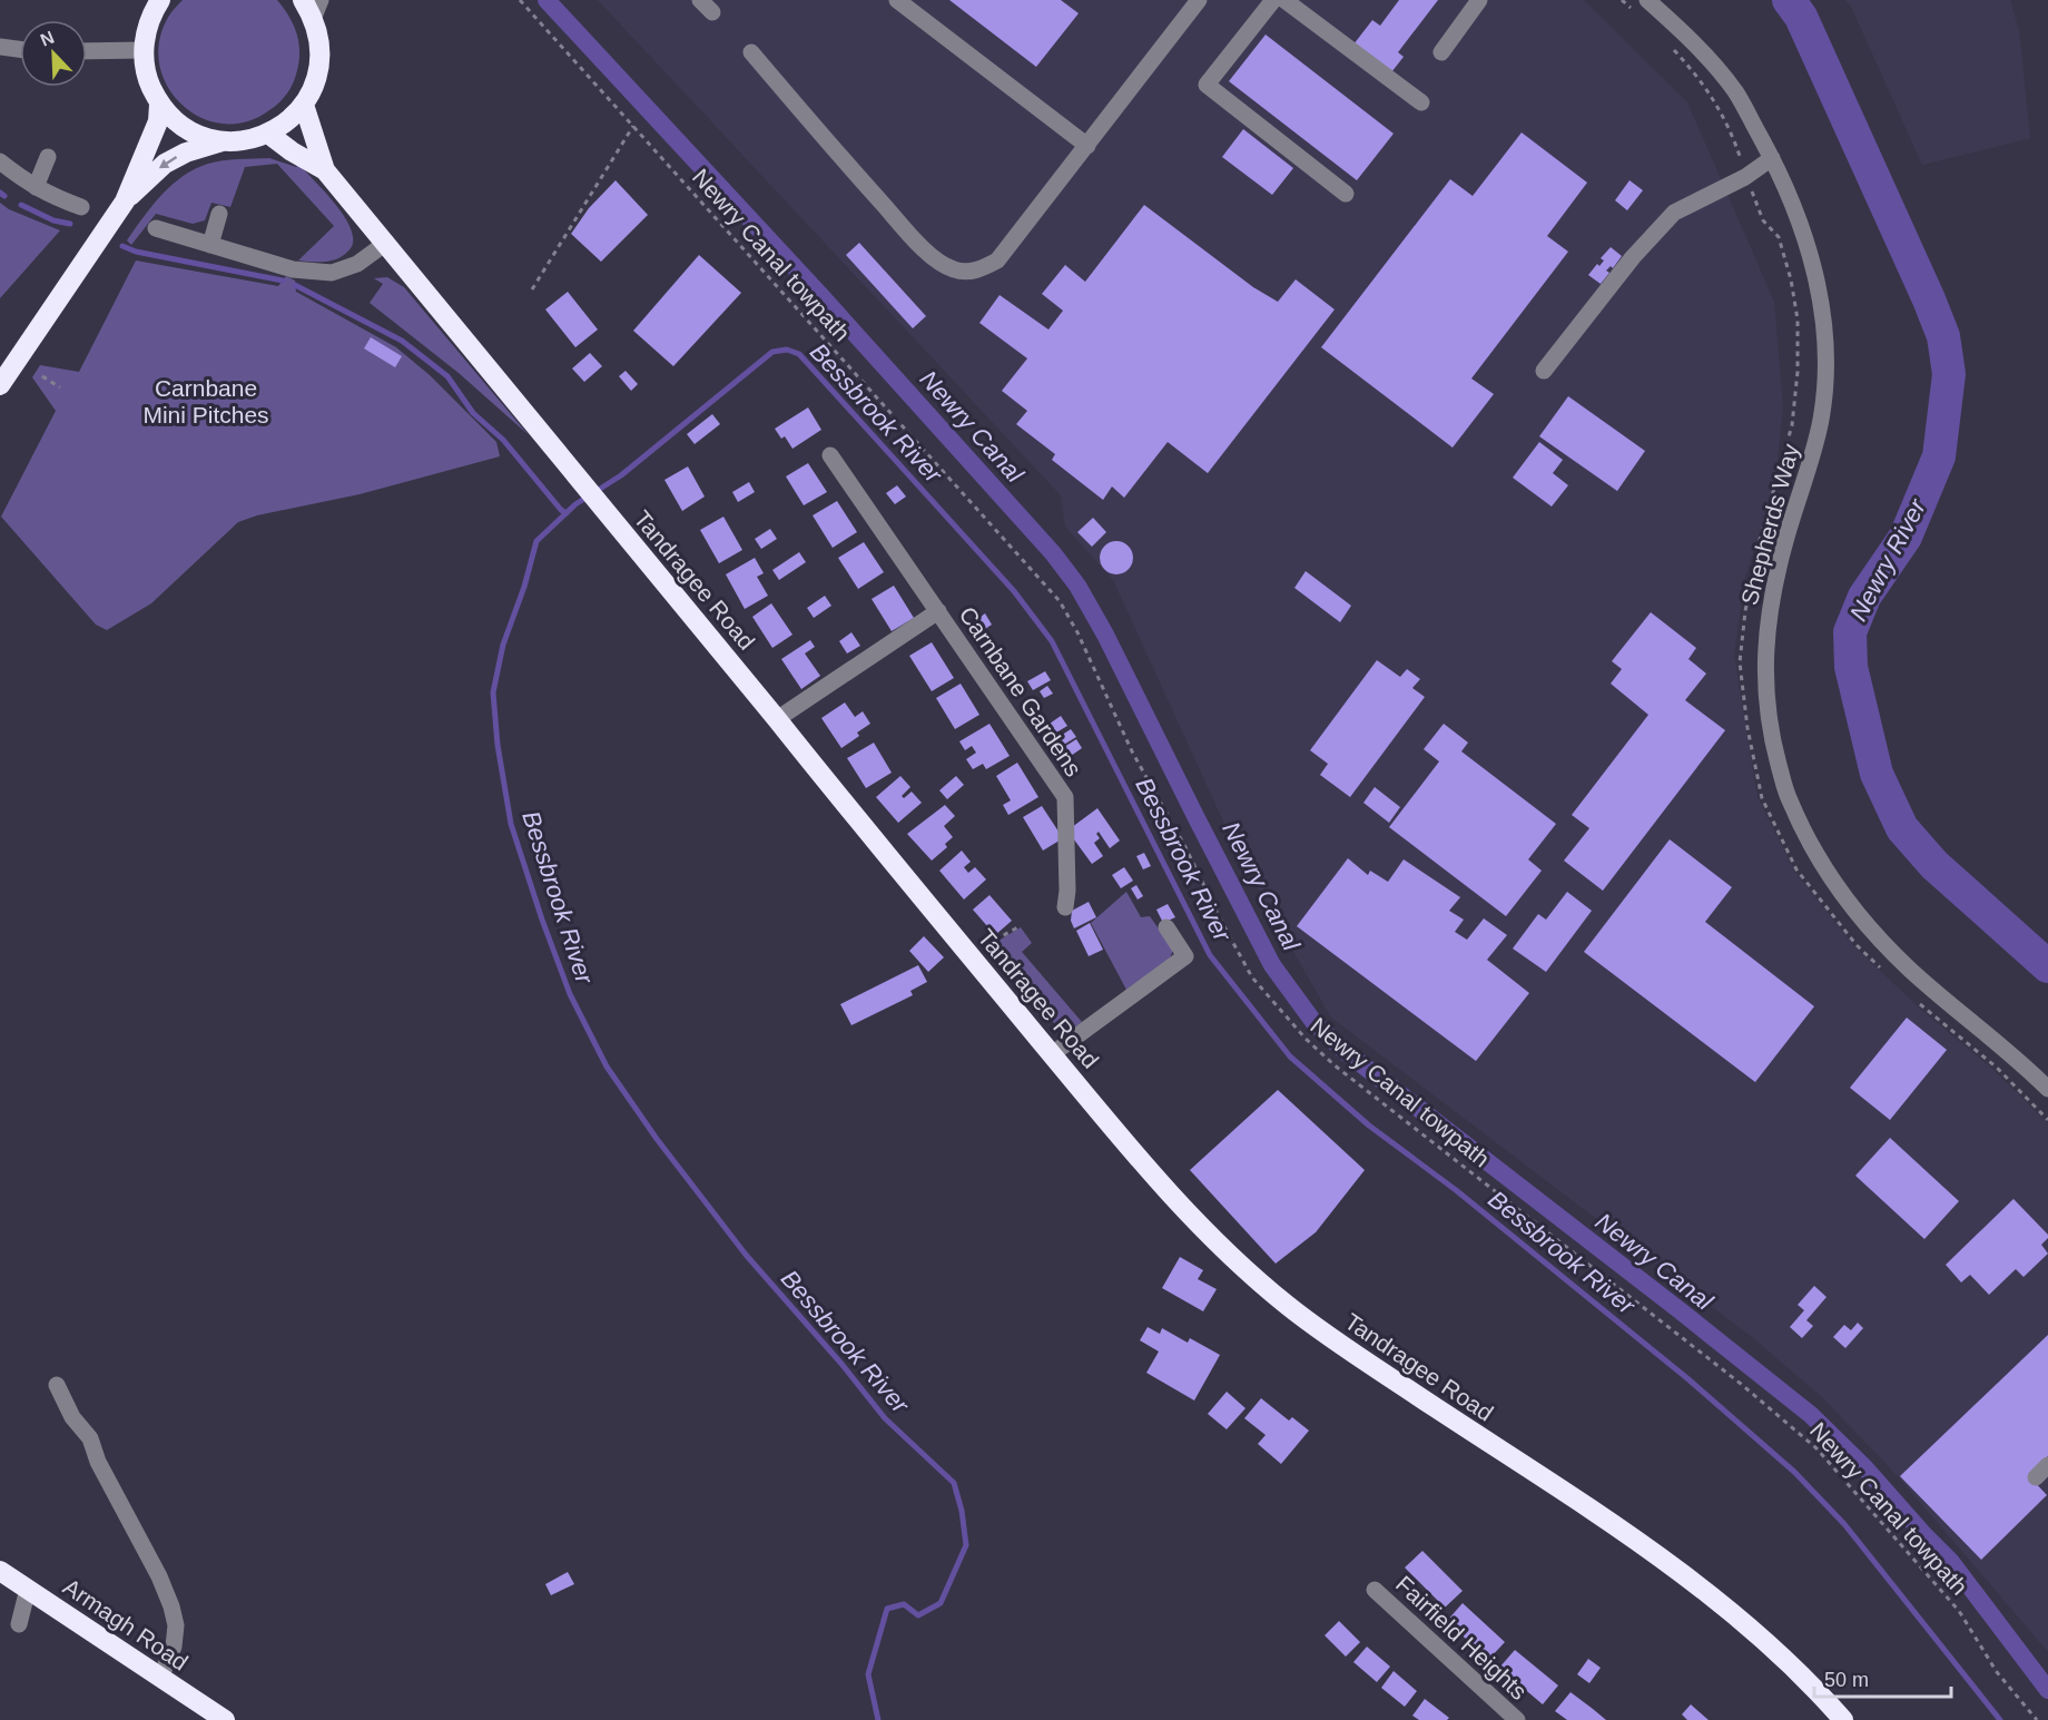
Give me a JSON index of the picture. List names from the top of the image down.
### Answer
{
  "streets": {
    "highway": ["Tandragee Road", "Armagh Road"],
    "street": ["Shepherds Way", "Carnbane Gardens", "Fairfield Heights"],
    "path": ["Newry Canal towpath"]
  },
  "crossings": [
    ["Tandragee Road", "Carnbane Gardens"]
  ],
  "water": ["Bessbrook River", "Newry Canal", "Newry River"],
  "parks": ["Carnbane Mini Pitches"],
  "scale_bar": "50 m",
  "north": "top left"
}
